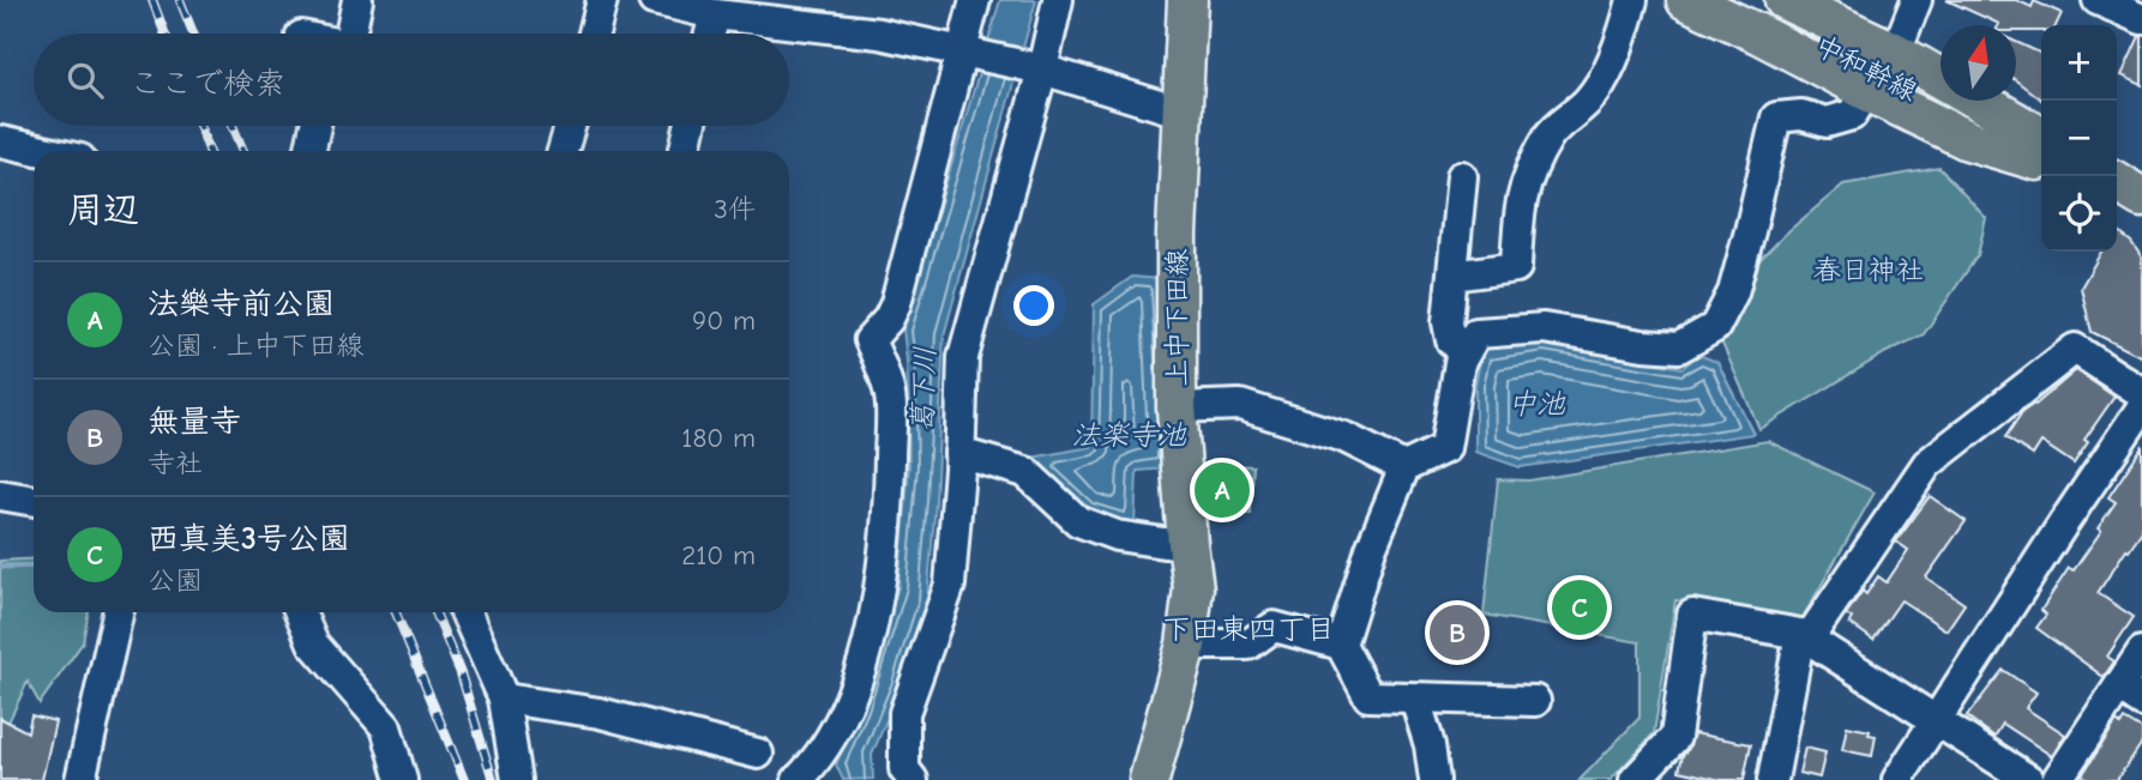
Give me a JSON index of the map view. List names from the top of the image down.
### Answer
{
  "streets": {
    "main road": ["中和幹線", "上中下田線"]
  },
  "districts": ["下田東四丁目"],
  "water": ["葛下川", "中池", "法楽寺池"],
  "parks": ["春日神社"],
  "north": "top",
  "page": {
    "map_buttons": ["+", "−"],
    "search": "ここで検索",
    "heading": ["周辺", "3件"],
    "list": [
      {
        "mark": "A",
        "name": "法樂寺前公園",
        "note": "公園 · 上中下田線",
        "value": "90 m"
      },
      {
        "mark": "B",
        "name": "無量寺",
        "note": "寺社",
        "value": "180 m"
      },
      {
        "mark": "C",
        "name": "西真美3号公園",
        "note": "公園",
        "value": "210 m"
      }
    ],
    "pins": ["A", "C", "B"]
  }
}
